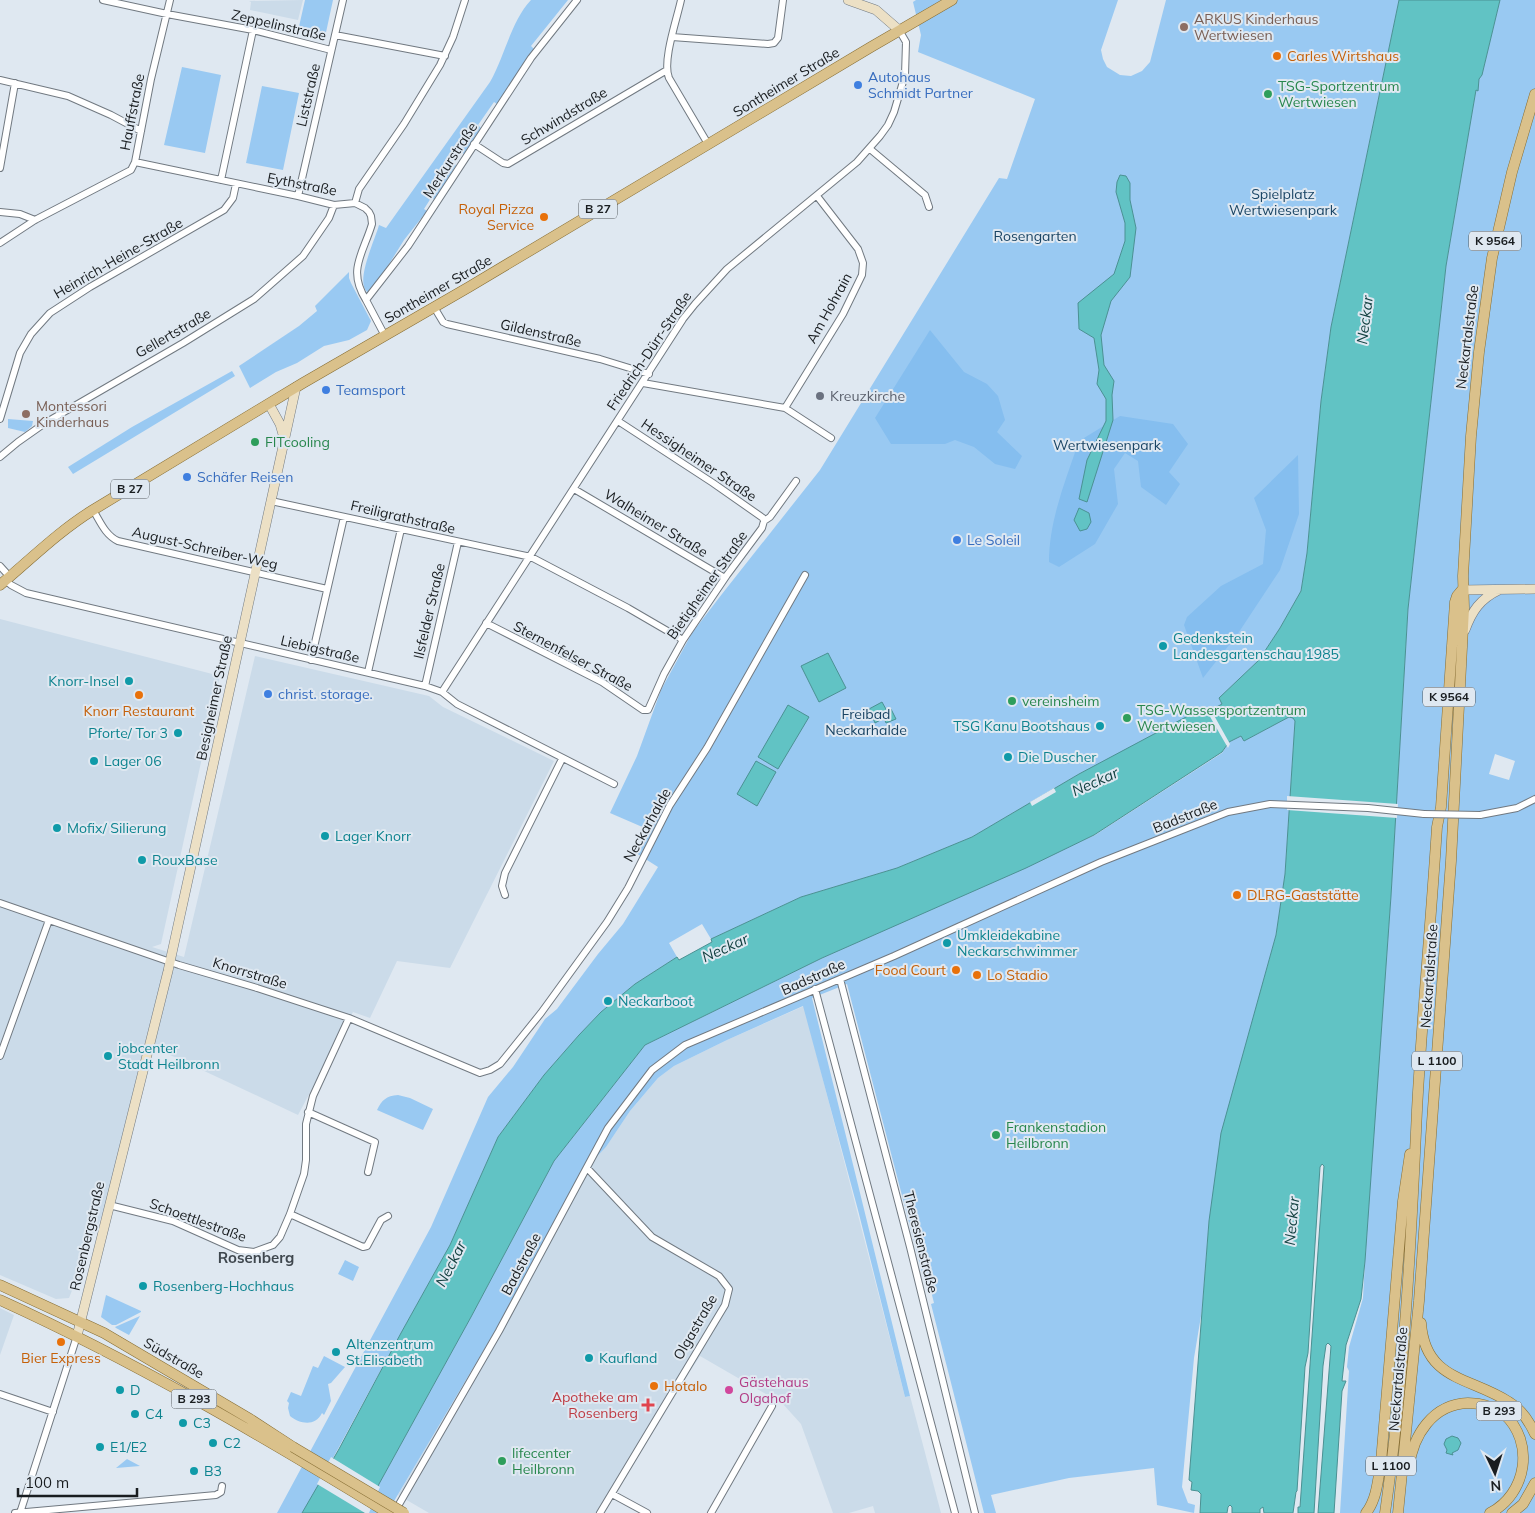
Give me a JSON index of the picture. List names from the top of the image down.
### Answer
{
  "streets": {
    "main road": [
      "Sontheimer Straße",
      "B 27",
      "K 9564",
      "Neckartalstraße",
      "L 1100",
      "Südstraße",
      "B 293"
    ],
    "street": [
      "Zeppelinstraße",
      "Liststraße",
      "Hauffstraße",
      "Schwindstraße",
      "Merkurstraße",
      "Eythstraße",
      "Heinrich-Heine-Straße",
      "Am Hohrain",
      "Gellertstraße",
      "Gildenstraße",
      "Friedrich-Dürr-Straße",
      "Hessigheimer Straße",
      "Freiligrathstraße",
      "Walheimer Straße",
      "August-Schreiber-Weg",
      "Bietigheimer Straße",
      "Ilsfelder Straße",
      "Liebigstraße",
      "Sternenfelser Straße",
      "Besigheimer Straße",
      "Badstraße",
      "Neckarhalde",
      "Knorrstraße",
      "Schoettlestraße",
      "Rosenbergstraße",
      "Theresienstraße",
      "Olgastraße"
    ]
  },
  "crossings": [
    ["Zeppelinstraße", "Liststraße"],
    ["Zeppelinstraße", "Hauffstraße"],
    ["Sontheimer Straße", "B 27"],
    ["Sontheimer Straße", "Gildenstraße"],
    ["Sontheimer Straße", "Friedrich-Dürr-Straße"],
    ["Sontheimer Straße", "August-Schreiber-Weg"],
    ["Sontheimer Straße", "Liebigstraße"],
    ["Sontheimer Straße", "Besigheimer Straße"],
    ["Liststraße", "Eythstraße"],
    ["Hauffstraße", "Eythstraße"],
    ["Schwindstraße", "Merkurstraße"],
    ["Merkurstraße", "Eythstraße"],
    ["Eythstraße", "Heinrich-Heine-Straße"],
    ["Eythstraße", "Gellertstraße"],
    ["B 27", "Friedrich-Dürr-Straße"],
    ["Am Hohrain", "Friedrich-Dürr-Straße"],
    ["Gildenstraße", "Friedrich-Dürr-Straße"],
    ["Neckartalstraße", "B 293"],
    ["Friedrich-Dürr-Straße", "Hessigheimer Straße"],
    ["Friedrich-Dürr-Straße", "Freiligrathstraße"],
    ["Friedrich-Dürr-Straße", "Walheimer Straße"],
    ["Friedrich-Dürr-Straße", "Liebigstraße"],
    ["Friedrich-Dürr-Straße", "Sternenfelser Straße"],
    ["Hessigheimer Straße", "Bietigheimer Straße"],
    ["Freiligrathstraße", "Bietigheimer Straße"],
    ["Freiligrathstraße", "Ilsfelder Straße"],
    ["Freiligrathstraße", "Besigheimer Straße"],
    ["Walheimer Straße", "Bietigheimer Straße"],
    ["August-Schreiber-Weg", "Besigheimer Straße"],
    ["Bietigheimer Straße", "Sternenfelser Straße"],
    ["Ilsfelder Straße", "Liebigstraße"],
    ["Liebigstraße", "Besigheimer Straße"],
    ["Besigheimer Straße", "Knorrstraße"],
    ["Besigheimer Straße", "Rosenbergstraße"],
    ["Badstraße", "Theresienstraße"],
    ["Badstraße", "Olgastraße"],
    ["Neckarhalde", "Knorrstraße"],
    ["Knorrstraße", "Schoettlestraße"],
    ["Knorrstraße", "Rosenbergstraße"],
    ["Schoettlestraße", "Rosenbergstraße"],
    ["Rosenbergstraße", "Südstraße"]
  ],
  "districts": ["Rosenberg"],
  "water": ["Neckar"],
  "parks": [
    "Spielplatz Wertwiesenpark",
    "Rosengarten",
    "Wertwiesenpark",
    "Freibad Neckarhalde"
  ],
  "places": {
    "other": [
      "ARKUS Kinderhaus Wertwiesen",
      "Carles Wirtshaus",
      "Autohaus Schmidt Partner",
      "TSG-Sportzentrum Wertwiesen",
      "Royal Pizza Service",
      "Teamsport",
      "Kreuzkirche",
      "Montessori Kinderhaus",
      "FITcooling",
      "Schäfer Reisen",
      "Le Soleil",
      "Gedenkstein Landesgartenschau 1985",
      "Knorr-Insel",
      "christ. storage.",
      "Knorr Restaurant",
      "vereinsheim",
      "TSG-Wassersportzentrum Wertwiesen",
      "TSG Kanu Bootshaus",
      "Pforte/ Tor 3",
      "Die Duscher",
      "Lager 06",
      "Mofix/ Silierung",
      "Lager Knorr",
      "RouxBase",
      "DLRG-Gaststätte",
      "Umkleidekabine Neckarschwimmer",
      "Food Court",
      "Lo Stadio",
      "Neckarboot",
      "jobcenter Stadt Heilbronn",
      "Frankenstadion Heilbronn",
      "Rosenberg-Hochhaus",
      "Bier Express",
      "Altenzentrum St.Elisabeth",
      "Kaufland",
      "Hotalo",
      "D",
      "Gästehaus Olgahof",
      "C4",
      "C3",
      "C2",
      "E1/E2",
      "lifecenter Heilbronn",
      "B3"
    ],
    "health": ["Apotheke am Rosenberg"]
  },
  "scale_bar": "100 m",
  "north": "bottom"
}
